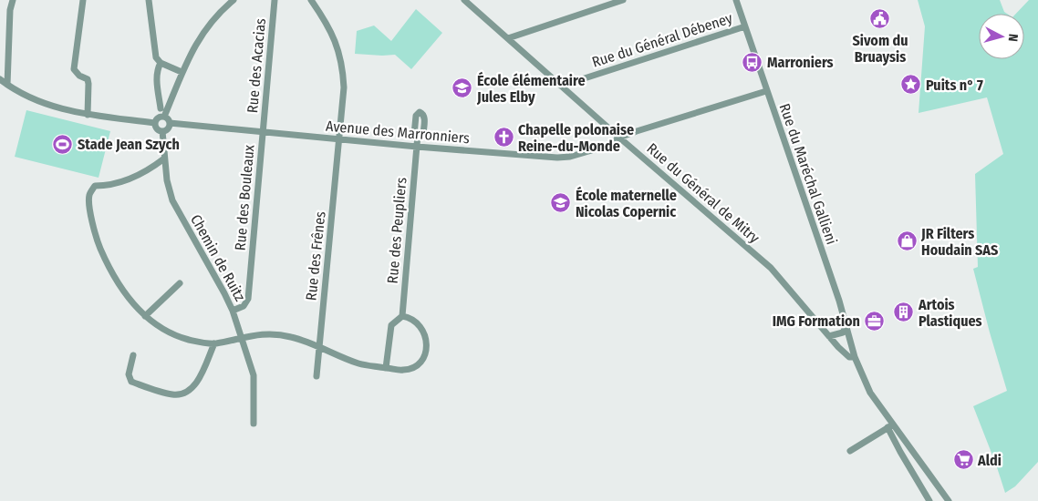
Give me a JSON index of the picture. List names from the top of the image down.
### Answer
{
  "streets": {
    "street": [
      "Rue du Général Débeney",
      "Rue des Acacias",
      "Avenue des Marronniers",
      "Rue du Maréchal Gallieni",
      "Rue du Général de Mitry",
      "Rue des Bouleaux",
      "Rue des Peupliers",
      "Rue des Frênes",
      "Chemin de Ruitz"
    ]
  },
  "crossings": [
    ["Rue du Général Débeney", "Rue du Maréchal Gallieni"],
    ["Rue du Général Débeney", "Rue du Général de Mitry"],
    ["Rue des Acacias", "Avenue des Marronniers"],
    ["Rue des Acacias", "Rue des Bouleaux"],
    ["Avenue des Marronniers", "Rue du Maréchal Gallieni"],
    ["Avenue des Marronniers", "Rue du Général de Mitry"],
    ["Avenue des Marronniers", "Rue des Bouleaux"],
    ["Avenue des Marronniers", "Rue des Peupliers"],
    ["Avenue des Marronniers", "Rue des Frênes"],
    ["Avenue des Marronniers", "Chemin de Ruitz"],
    ["Rue du Maréchal Gallieni", "Rue du Général de Mitry"],
    ["Rue des Bouleaux", "Chemin de Ruitz"]
  ],
  "places": {
    "public building": ["Sivom du Bruaysis"],
    "bus stop": ["Marroniers"],
    "place": ["Puits n° 7"],
    "school or university": ["École élémentaire Jules Elby", "École maternelle Nicolas Copernic"],
    "church": ["Chapelle polonaise Reine-du-Monde"],
    "sports": ["Stade Jean Szych"],
    "shop": ["JR Filters Houdain SAS"],
    "building": ["Artois Plastiques"],
    "office": ["IMG Formation"],
    "supermarket": ["Aldi"]
  },
  "north": "right"
}
